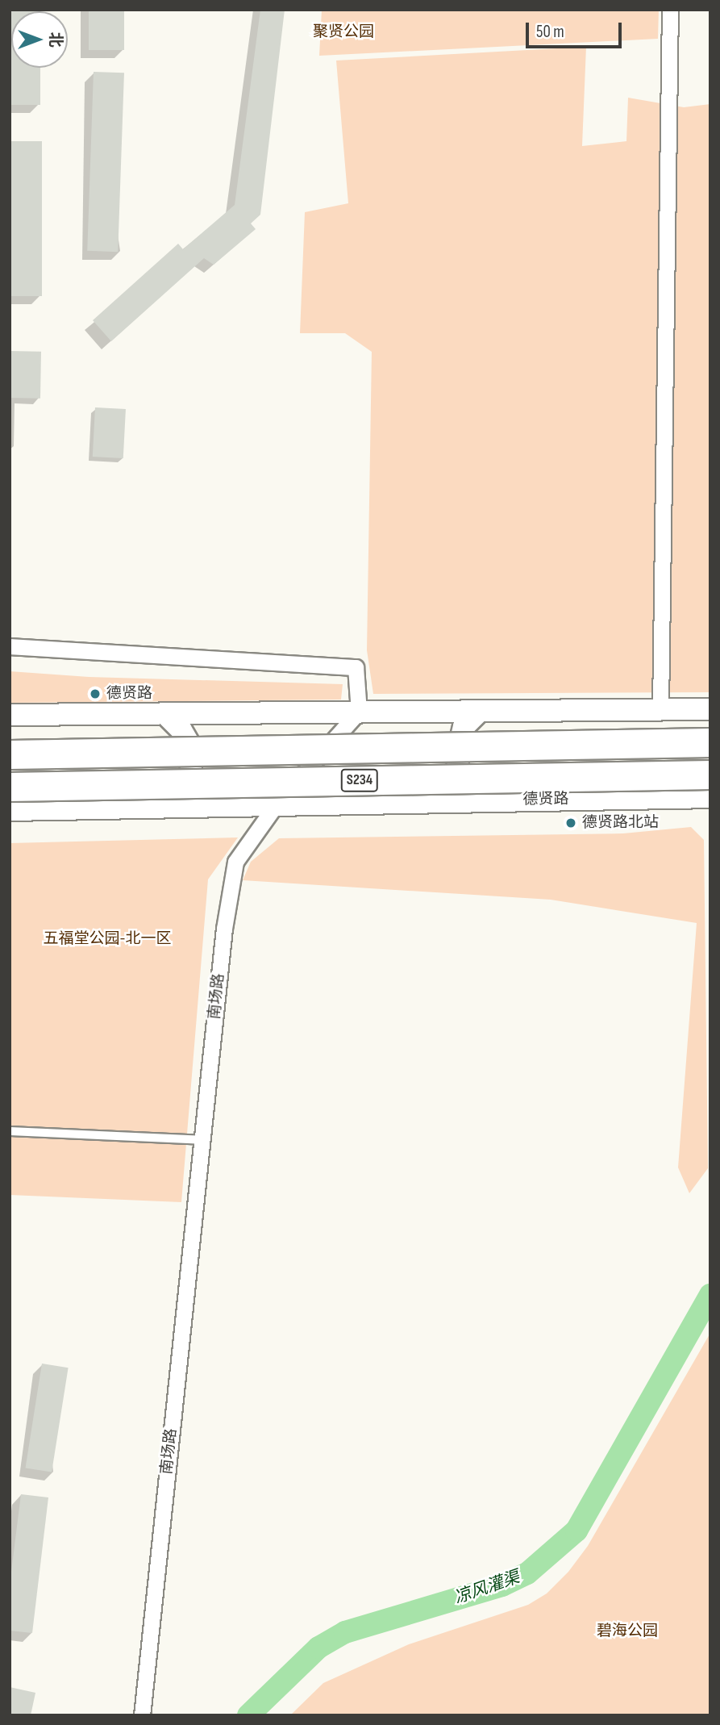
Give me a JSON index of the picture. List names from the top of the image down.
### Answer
{
  "streets": {
    "highway": ["S234", "德贤路"],
    "street": ["南场路"]
  },
  "crossings": [
    ["德贤路", "南场路"]
  ],
  "water": ["凉风灌渠"],
  "parks": ["聚贤公园", "五福堂公园-北一区", "碧海公园"],
  "places": ["德贤路", "德贤路北站"],
  "scale_bar": "50 m",
  "north": "right"
}
